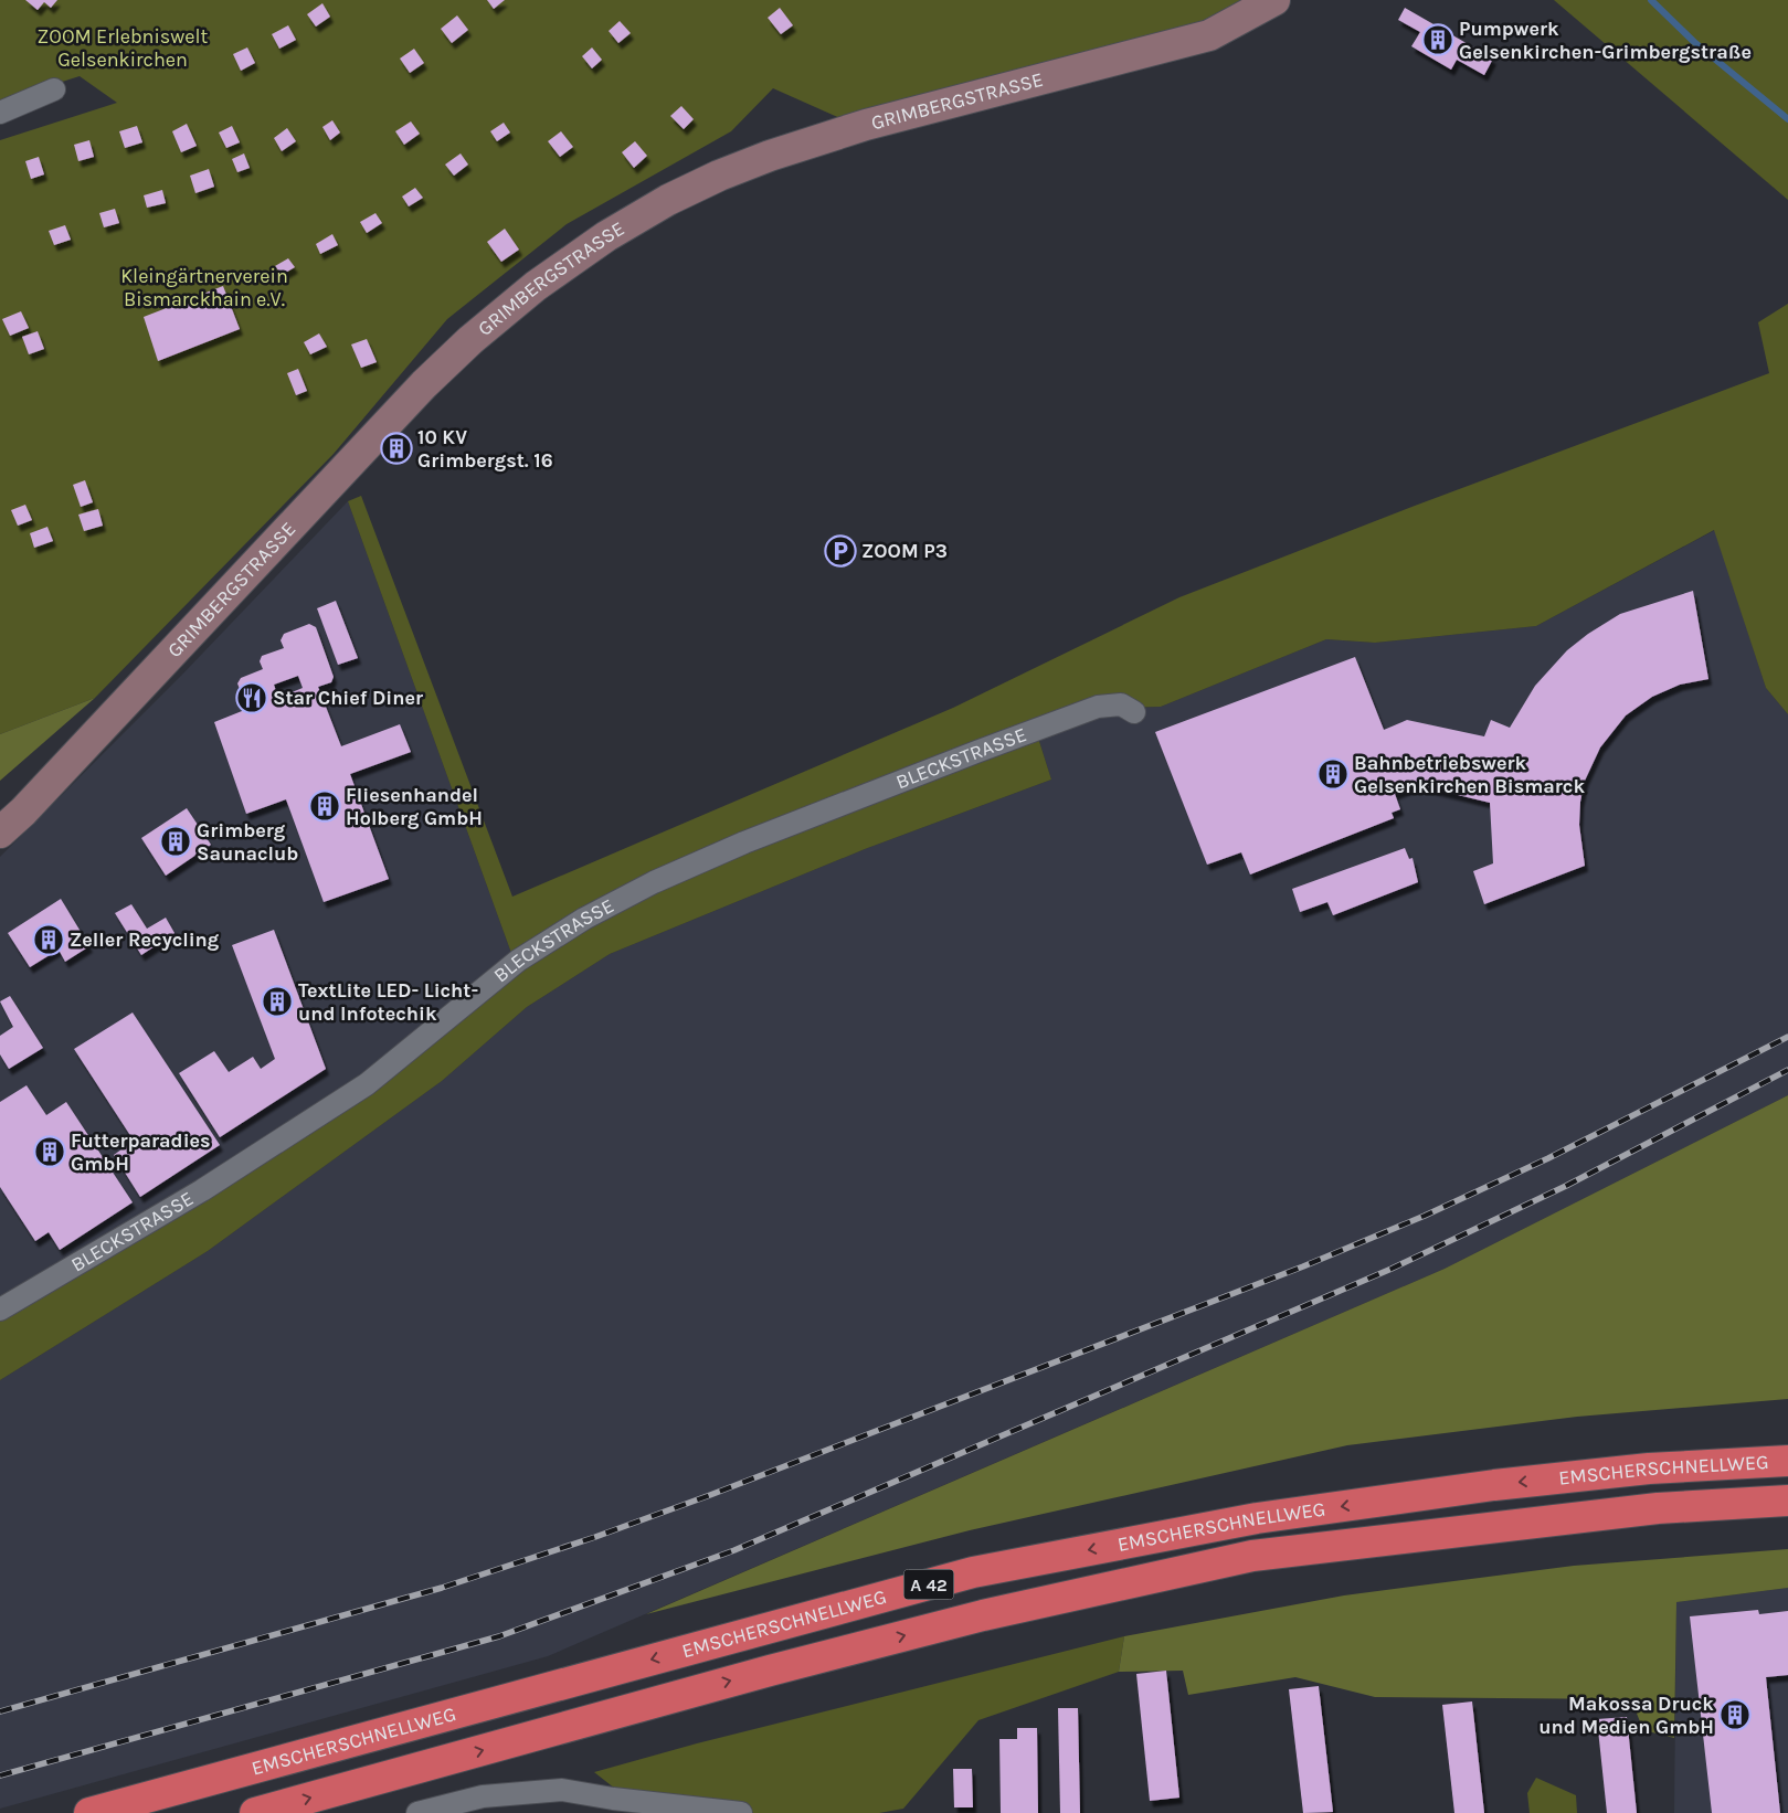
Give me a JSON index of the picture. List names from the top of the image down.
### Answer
{
  "streets": {
    "highway": ["EMSCHERSCHNELLWEG", "A 42"],
    "street": ["GRIMBERGSTRASSE", "BLECKSTRASSE"]
  },
  "parks": ["ZOOM Erlebniswelt Gelsenkirchen", "Kleingärtnerverein Bismarckhain e.V."],
  "places": {
    "building": [
      "Pumpwerk Gelsenkirchen-Grimbergstraße",
      "10 KV Grimbergst. 16",
      "Bahnbetriebswerk Gelsenkirchen Bismarck",
      "Fliesenhandel Holberg GmbH",
      "Grimberg Saunaclub",
      "Zeller Recycling",
      "TextLite LED- Licht- und Infotechik",
      "Futterparadies GmbH",
      "Makossa Druck und Medien GmbH"
    ],
    "parking": ["ZOOM P3"],
    "restaurant": ["Star Chief Diner"]
  }
}
